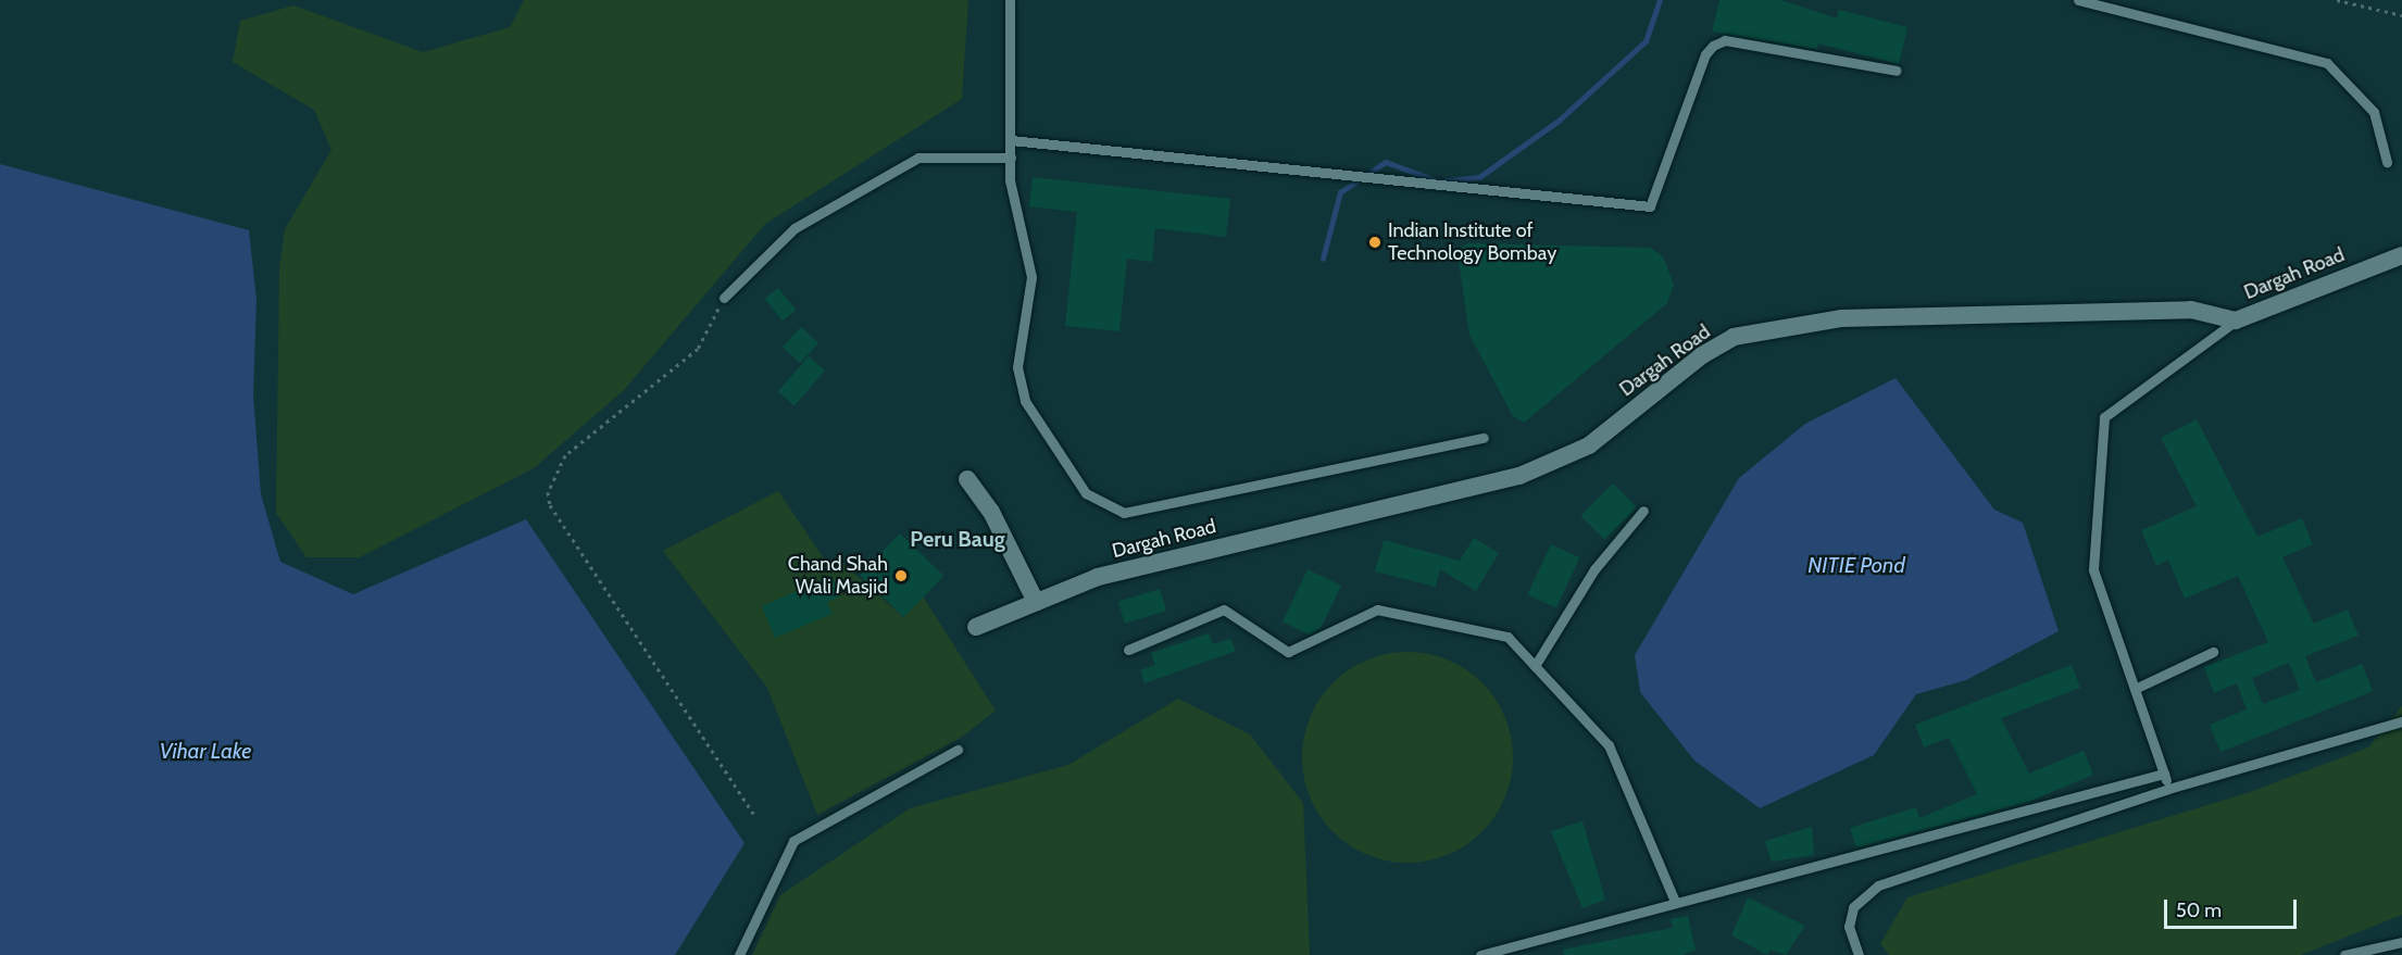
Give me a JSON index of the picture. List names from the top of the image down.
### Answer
{
  "streets": {
    "street": ["Dargah Road"]
  },
  "districts": ["Peru Baug"],
  "water": ["NITIE Pond", "Vihar Lake"],
  "places": ["Indian Institute of Technology Bombay", "Chand Shah Wali Masjid"],
  "scale_bar": "50 m"
}
